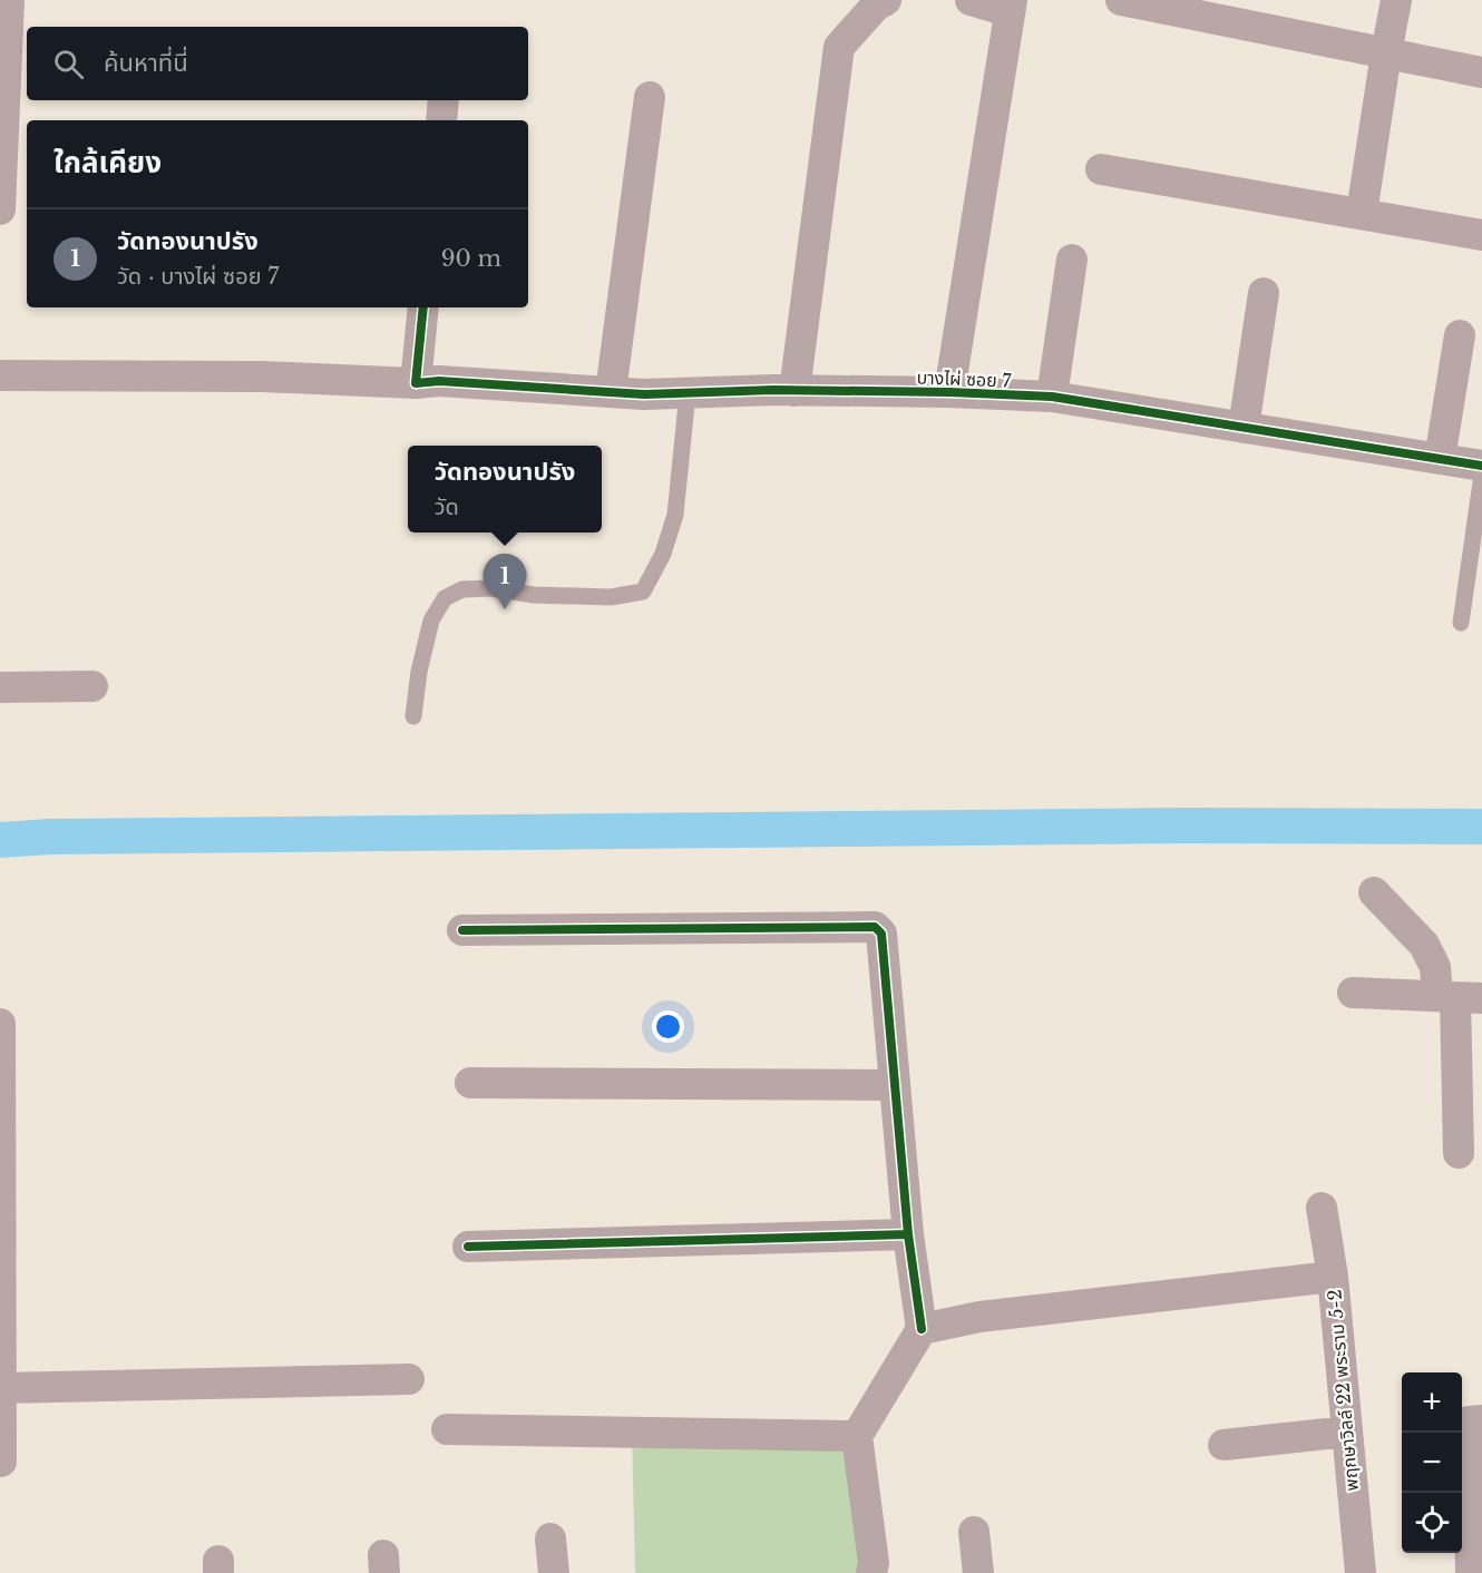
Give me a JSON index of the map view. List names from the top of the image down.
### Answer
{
  "streets": {
    "street": ["บางไผ่ ซอย 7", "พฤกษาวิลล์ 22 พระราม 5-2"]
  },
  "page": {
    "search": "ค้นหาที่นี่",
    "heading": "ใกล้เคียง",
    "list": [
      {
        "mark": "1",
        "name": "วัดทองนาปรัง",
        "note": "วัด · บางไผ่ ซอย 7",
        "value": "90 m"
      }
    ],
    "popup": ["วัดทองนาปรัง", "วัด"],
    "pins": "1",
    "map_buttons": ["+", "−"]
  }
}
